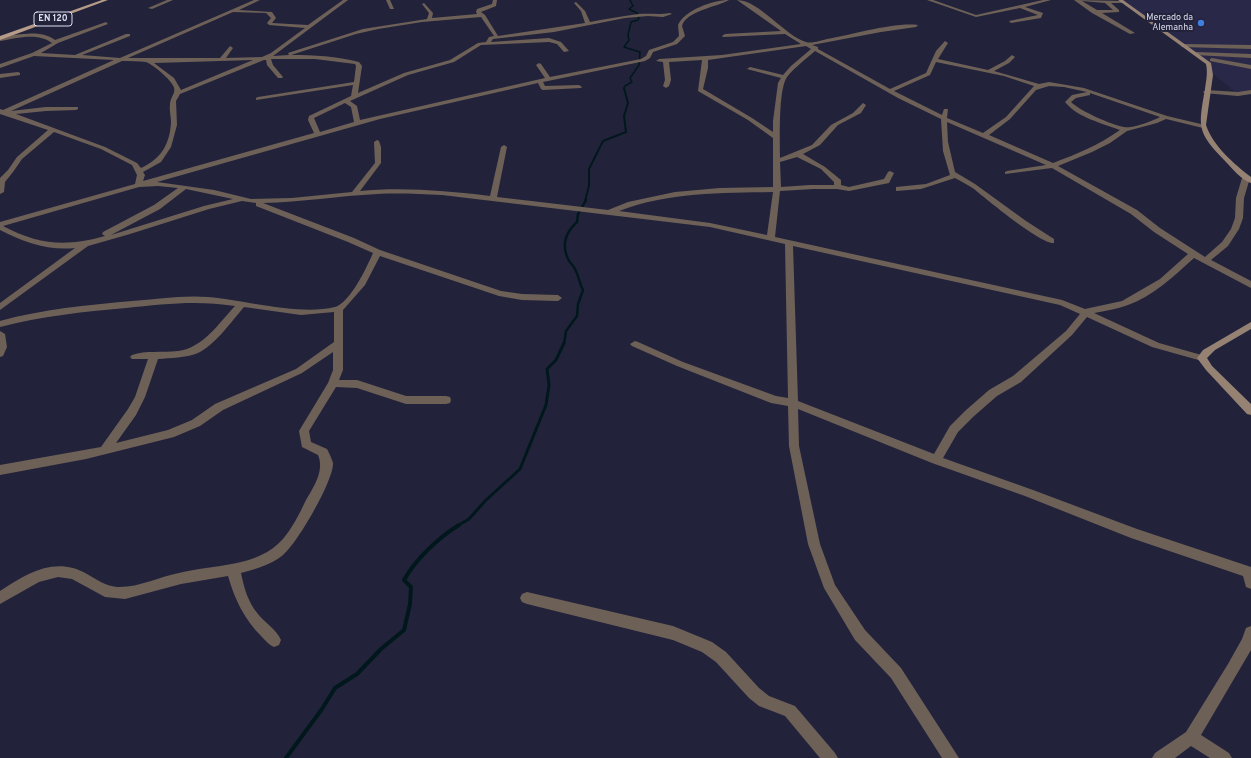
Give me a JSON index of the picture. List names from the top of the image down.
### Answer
{
  "streets": {
    "main road": ["EN 120"]
  },
  "places": ["Mercado da Alemanha"]
}
